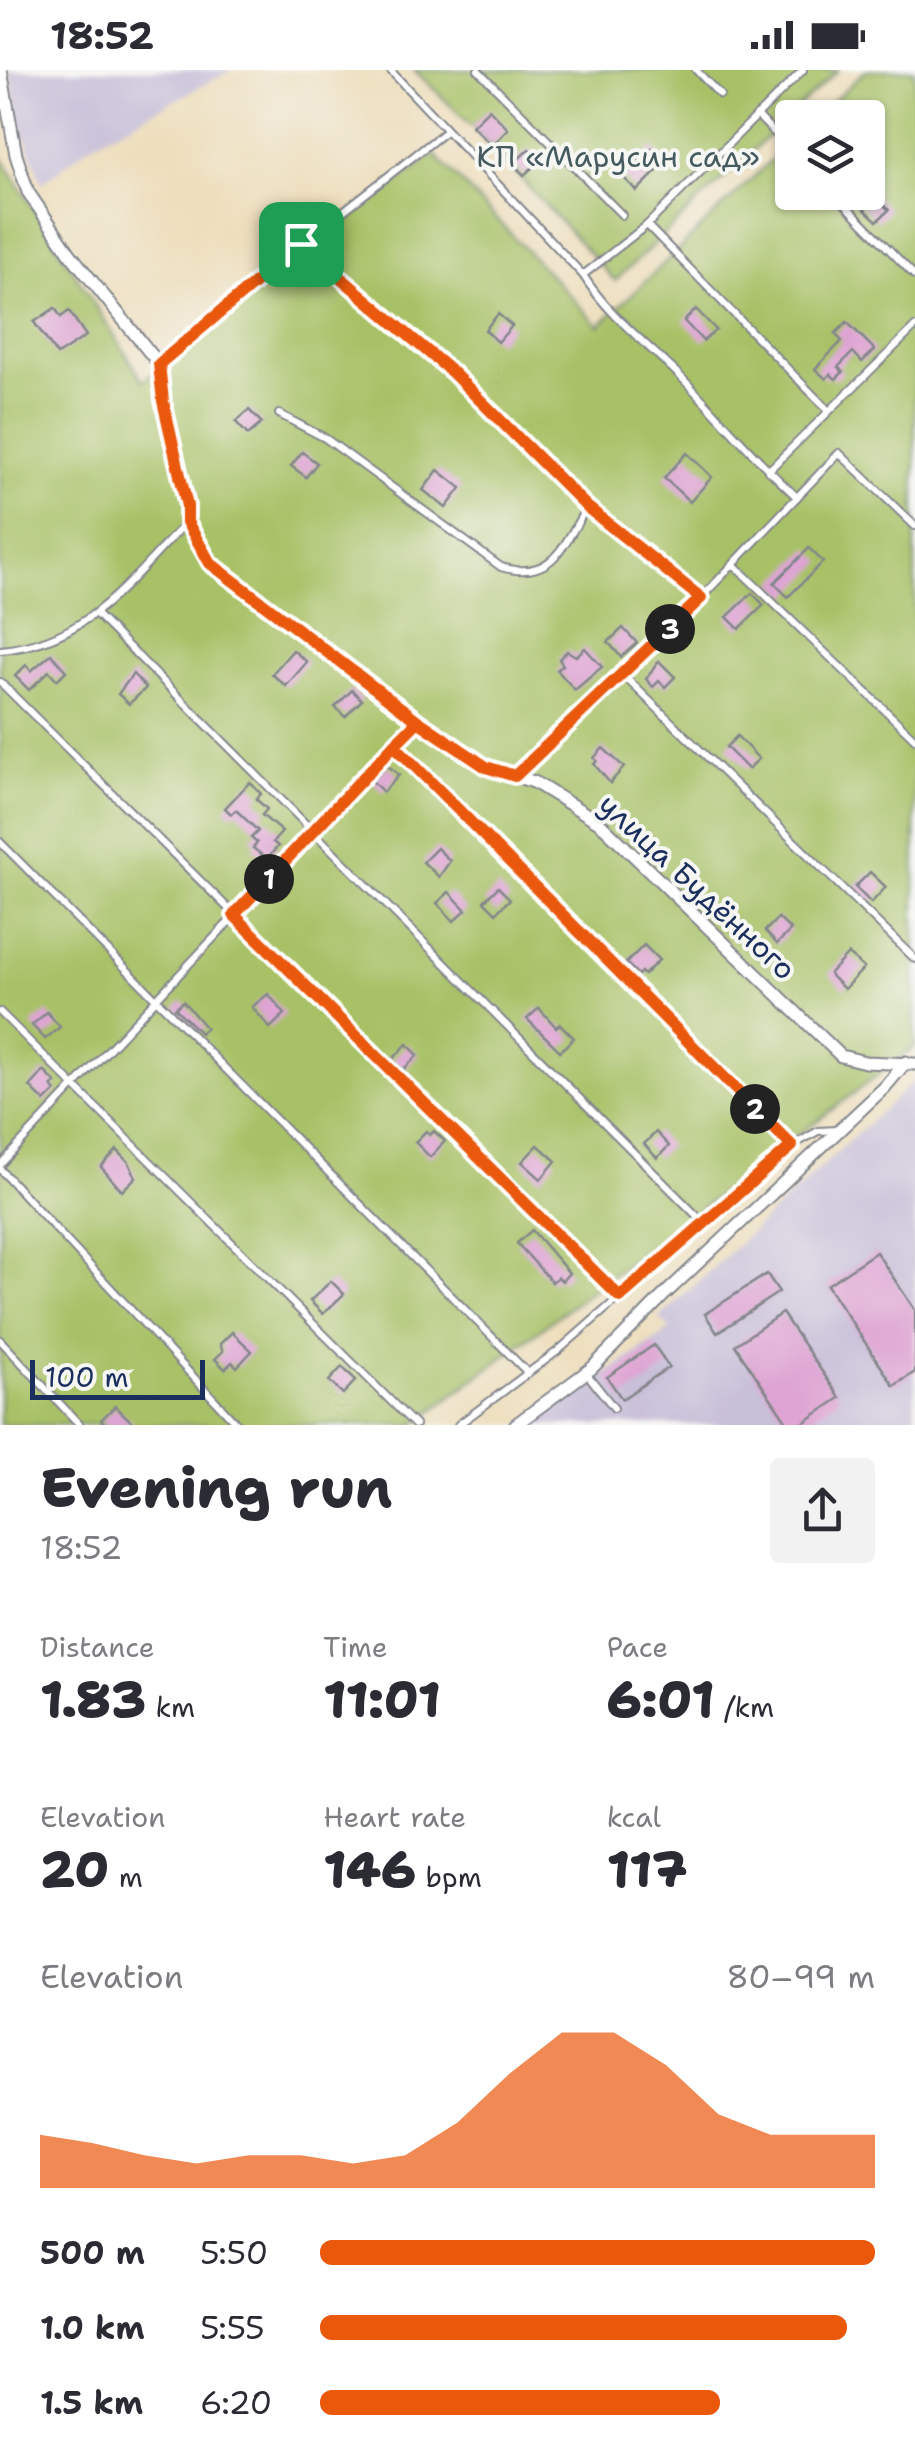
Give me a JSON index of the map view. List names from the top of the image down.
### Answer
{
  "streets": {
    "street": ["улица Будённого"]
  },
  "parks": ["КП «Марусин сад»"],
  "scale_bar": "100 m",
  "page": {
    "status": "18:52",
    "pins": ["3", "1", "2"],
    "scale": "100 m",
    "heading": ["Evening run", "18:52"],
    "stats": [
      ["Distance", "1.83 km"],
      ["Time", "11:01"],
      ["Pace", "6:01 /km"],
      ["Elevation", "20 m"],
      ["Heart rate", "146 bpm"],
      ["kcal", "117"]
    ],
    "chart": ["Elevation", "80–99 m"],
    "list": [
      {
        "name": "500 m",
        "note": "5:50"
      },
      {
        "name": "1.0 km",
        "note": "5:55"
      },
      {
        "name": "1.5 km",
        "note": "6:20"
      }
    ]
  }
}
